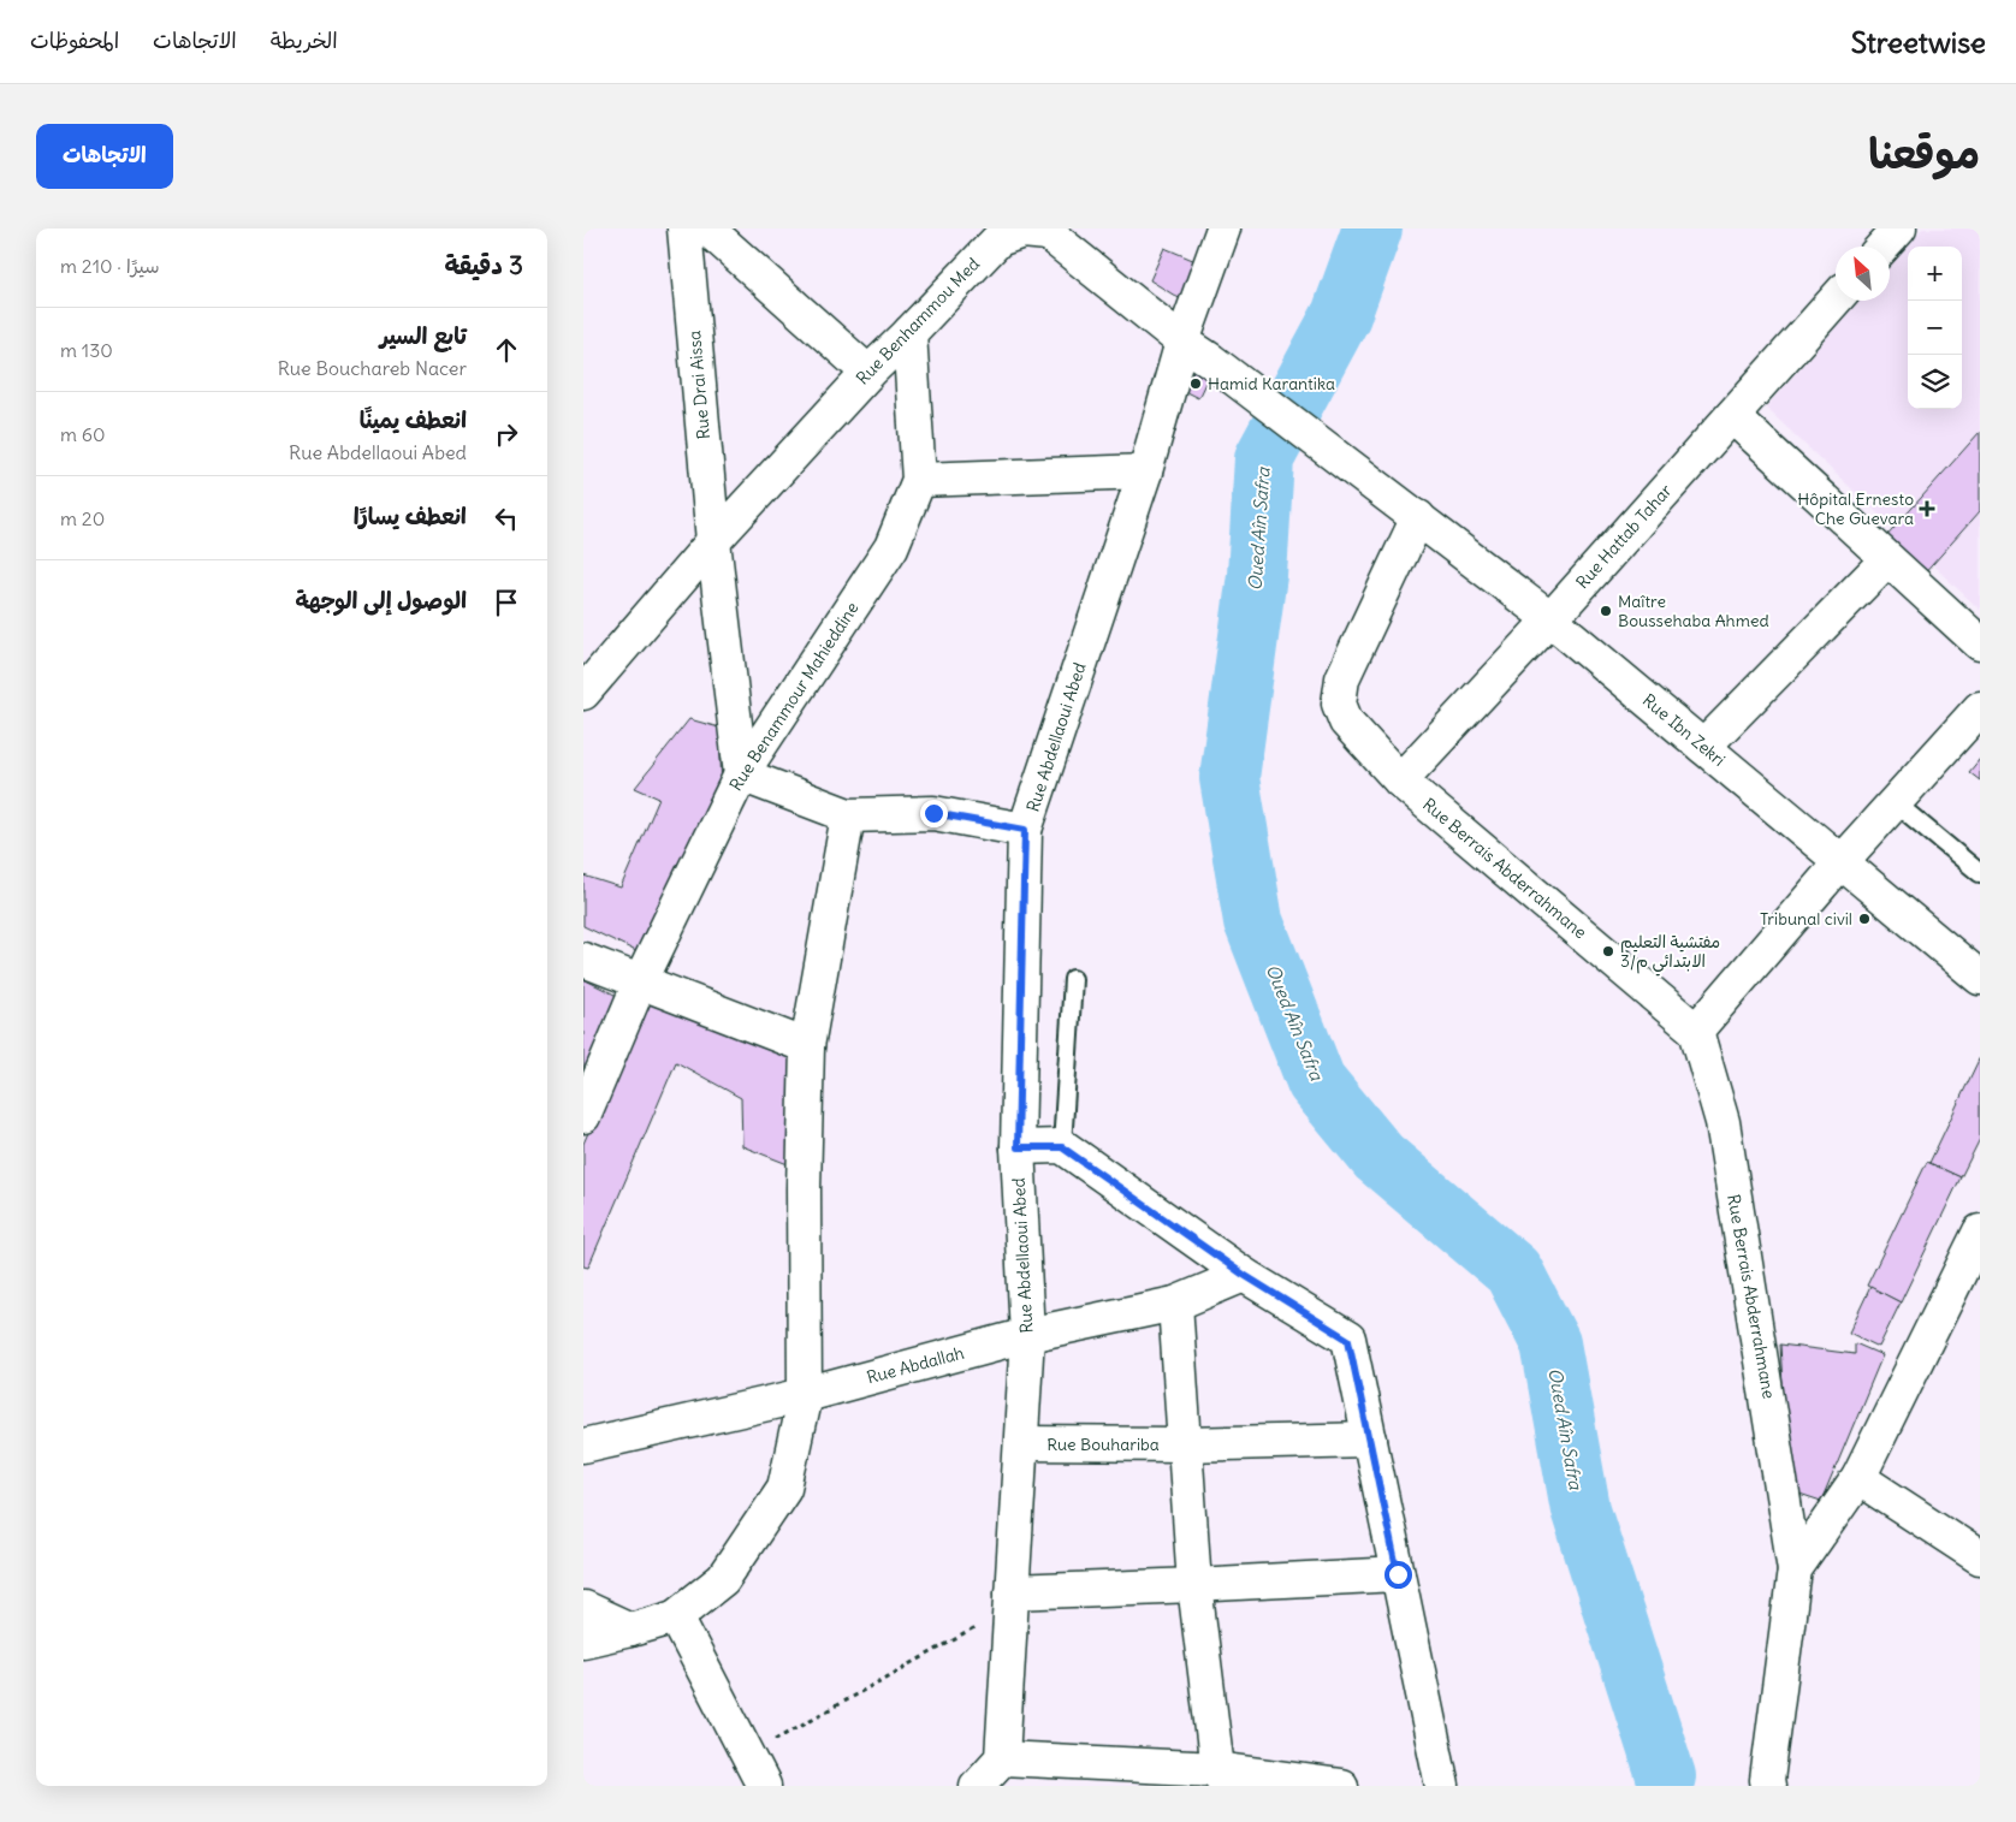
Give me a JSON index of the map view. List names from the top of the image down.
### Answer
{
  "streets": {
    "street": [
      "Rue Benhammou Med",
      "Rue Drai Aissa",
      "Rue Hattab Tahar",
      "Rue Benammour Mahieddine",
      "Rue Ibn Zekri",
      "Rue Abdellaoui Abed",
      "Rue Berrais Abderrahmane",
      "Rue Abdallah",
      "Rue Bouhariba"
    ]
  },
  "crossings": [
    ["Rue Benhammou Med", "Rue Drai Aissa"],
    ["Rue Benhammou Med", "Rue Benammour Mahieddine"],
    ["Rue Benhammou Med", "Rue Ibn Zekri"],
    ["Rue Benhammou Med", "Rue Abdellaoui Abed"],
    ["Rue Drai Aissa", "Rue Benammour Mahieddine"],
    ["Rue Hattab Tahar", "Rue Ibn Zekri"],
    ["Rue Hattab Tahar", "Rue Berrais Abderrahmane"],
    ["Rue Ibn Zekri", "Rue Berrais Abderrahmane"],
    ["Rue Abdellaoui Abed", "Rue Abdallah"],
    ["Rue Abdellaoui Abed", "Rue Bouhariba"]
  ],
  "water": ["Oued Aîn Safra"],
  "places": {
    "other": [
      "Hamid Karantika",
      "Maître Boussehaba Ahmed",
      "Tribunal civil",
      "مفتشية التعليم الابتدائي م/3"
    ],
    "health": ["Hôpital Ernesto Che Guevara"]
  },
  "north": "top left",
  "page": {
    "header": "Streetwise",
    "nav": ["الخريطة", "الاتجاهات", "المحفوظات"],
    "title": "موقعنا",
    "buttons": "الاتجاهات",
    "heading": ["3 دقيقة", "سيرًا · 210 m"],
    "map_buttons": ["+", "−"],
    "list": [
      ["تابع السير", "Rue Bouchareb Nacer", "130 m"],
      ["انعطف يمينًا", "Rue Abdellaoui Abed", "60 m"],
      ["انعطف يسارًا", "20 m"],
      "الوصول إلى الوجهة"
    ]
  }
}
